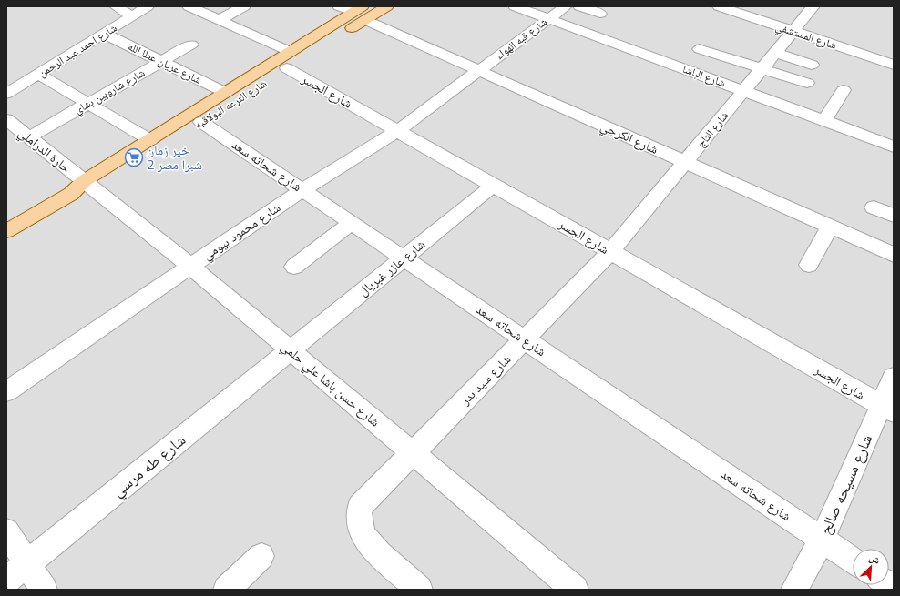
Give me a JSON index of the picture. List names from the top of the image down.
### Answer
{
  "streets": {
    "main road": ["شارع الترعه البولاقيه"],
    "street": [
      "شارع المستشفي",
      "شارع قبه الهواء",
      "شارع احمد عبد الرحمن",
      "شارع عريان عطا الله",
      "شارع الباشا",
      "شارع شاروبين بشاي",
      "شارع الجسر",
      "شارع التاج",
      "شارع الكرجي",
      "حارة الدراملي",
      "شارع شحاته سعد",
      "شارع محمود بيومي",
      "شارع عازر غبريال",
      "شارع سيد بدر",
      "شارع حسن باشا علي حلمي",
      "شارع طه مرسي",
      "شارع مسيحه صالح"
    ]
  },
  "crossings": [
    ["شارع المستشفي", "شارع التاج"],
    ["شارع قبه الهواء", "شارع الباشا"],
    ["شارع قبه الهواء", "شارع الكرجي"],
    ["شارع قبه الهواء", "شارع محمود بيومي"],
    ["شارع احمد عبد الرحمن", "شارع عريان عطا الله"],
    ["شارع عريان عطا الله", "شارع شاروبين بشاي"],
    ["شارع عريان عطا الله", "شارع الترعه البولاقيه"],
    ["شارع الباشا", "شارع التاج"],
    ["شارع شاروبين بشاي", "حارة الدراملي"],
    ["شارع الجسر", "شارع الترعه البولاقيه"],
    ["شارع الجسر", "شارع التاج"],
    ["شارع الجسر", "شارع محمود بيومي"],
    ["شارع الجسر", "شارع عازر غبريال"],
    ["شارع الجسر", "شارع سيد بدر"],
    ["شارع الجسر", "شارع مسيحه صالح"],
    ["شارع الترعه البولاقيه", "شارع الكرجي"],
    ["شارع الترعه البولاقيه", "حارة الدراملي"],
    ["شارع الترعه البولاقيه", "شارع شحاته سعد"],
    ["شارع الترعه البولاقيه", "شارع حسن باشا علي حلمي"],
    ["شارع التاج", "شارع الكرجي"],
    ["شارع التاج", "شارع سيد بدر"],
    ["شارع الكرجي", "شارع محمود بيومي"],
    ["حارة الدراملي", "شارع حسن باشا علي حلمي"],
    ["شارع شحاته سعد", "شارع محمود بيومي"],
    ["شارع شحاته سعد", "شارع عازر غبريال"],
    ["شارع شحاته سعد", "شارع سيد بدر"],
    ["شارع شحاته سعد", "شارع مسيحه صالح"],
    ["شارع محمود بيومي", "شارع حسن باشا علي حلمي"],
    ["شارع عازر غبريال", "شارع حسن باشا علي حلمي"],
    ["شارع عازر غبريال", "شارع طه مرسي"],
    ["شارع سيد بدر", "شارع حسن باشا علي حلمي"],
    ["شارع حسن باشا علي حلمي", "شارع طه مرسي"]
  ],
  "places": {
    "supermarket": ["خير زمان شبرا مصر 2"]
  },
  "north": "top right"
}
